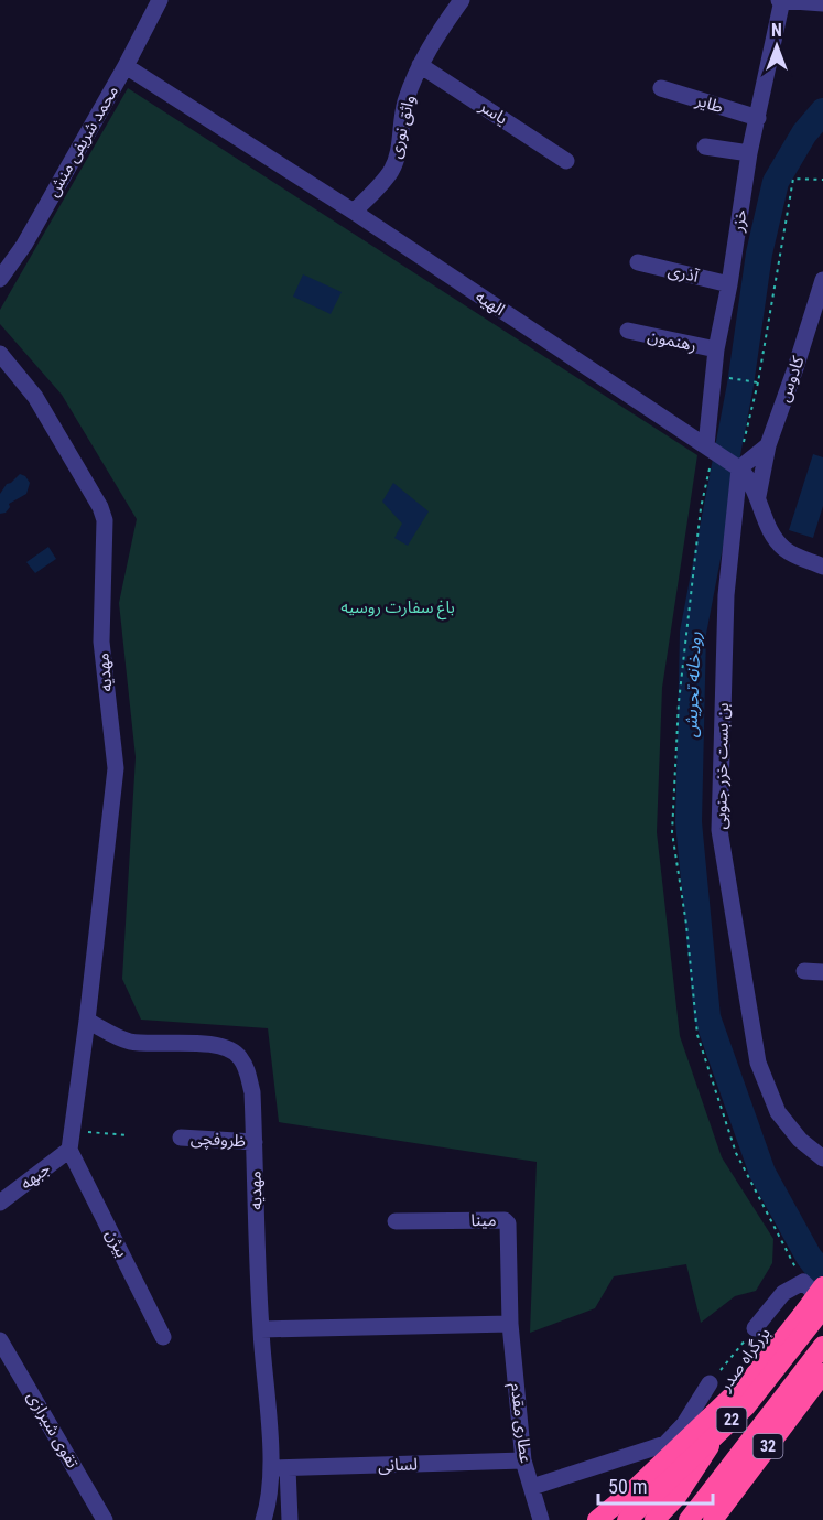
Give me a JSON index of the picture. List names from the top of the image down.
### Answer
{
  "streets": {
    "highway": ["بزرگراه صدر", "22", "32"],
    "street": [
      "طایر",
      "یاسر",
      "واثق نوری",
      "محمد شریفی منش",
      "خزر",
      "آذری",
      "الهیه",
      "رهنمون",
      "کادوس",
      "مهدیه",
      "بن بست خزر جنوبی",
      "ظروفچی",
      "جبهه",
      "مینا",
      "بیژن",
      "عطاری مقدم",
      "تقوی شیرازی",
      "لسانی"
    ]
  },
  "crossings": [
    ["طایر", "خزر"],
    ["یاسر", "واثق نوری"],
    ["واثق نوری", "الهیه"],
    ["محمد شریفی منش", "الهیه"],
    ["خزر", "آذری"],
    ["خزر", "الهیه"],
    ["خزر", "رهنمون"],
    ["الهیه", "کادوس"],
    ["الهیه", "بن بست خزر جنوبی"],
    ["مهدیه", "ظروفچی"],
    ["مهدیه", "جبهه"],
    ["مهدیه", "بیژن"],
    ["مهدیه", "لسانی"],
    ["جبهه", "بیژن"],
    ["مینا", "عطاری مقدم"],
    ["بزرگراه صدر", "22"],
    ["عطاری مقدم", "لسانی"]
  ],
  "water": ["رودخانه تجریش"],
  "parks": ["باغ سفارت روسیه"],
  "scale_bar": "50 m",
  "north": "top"
}
